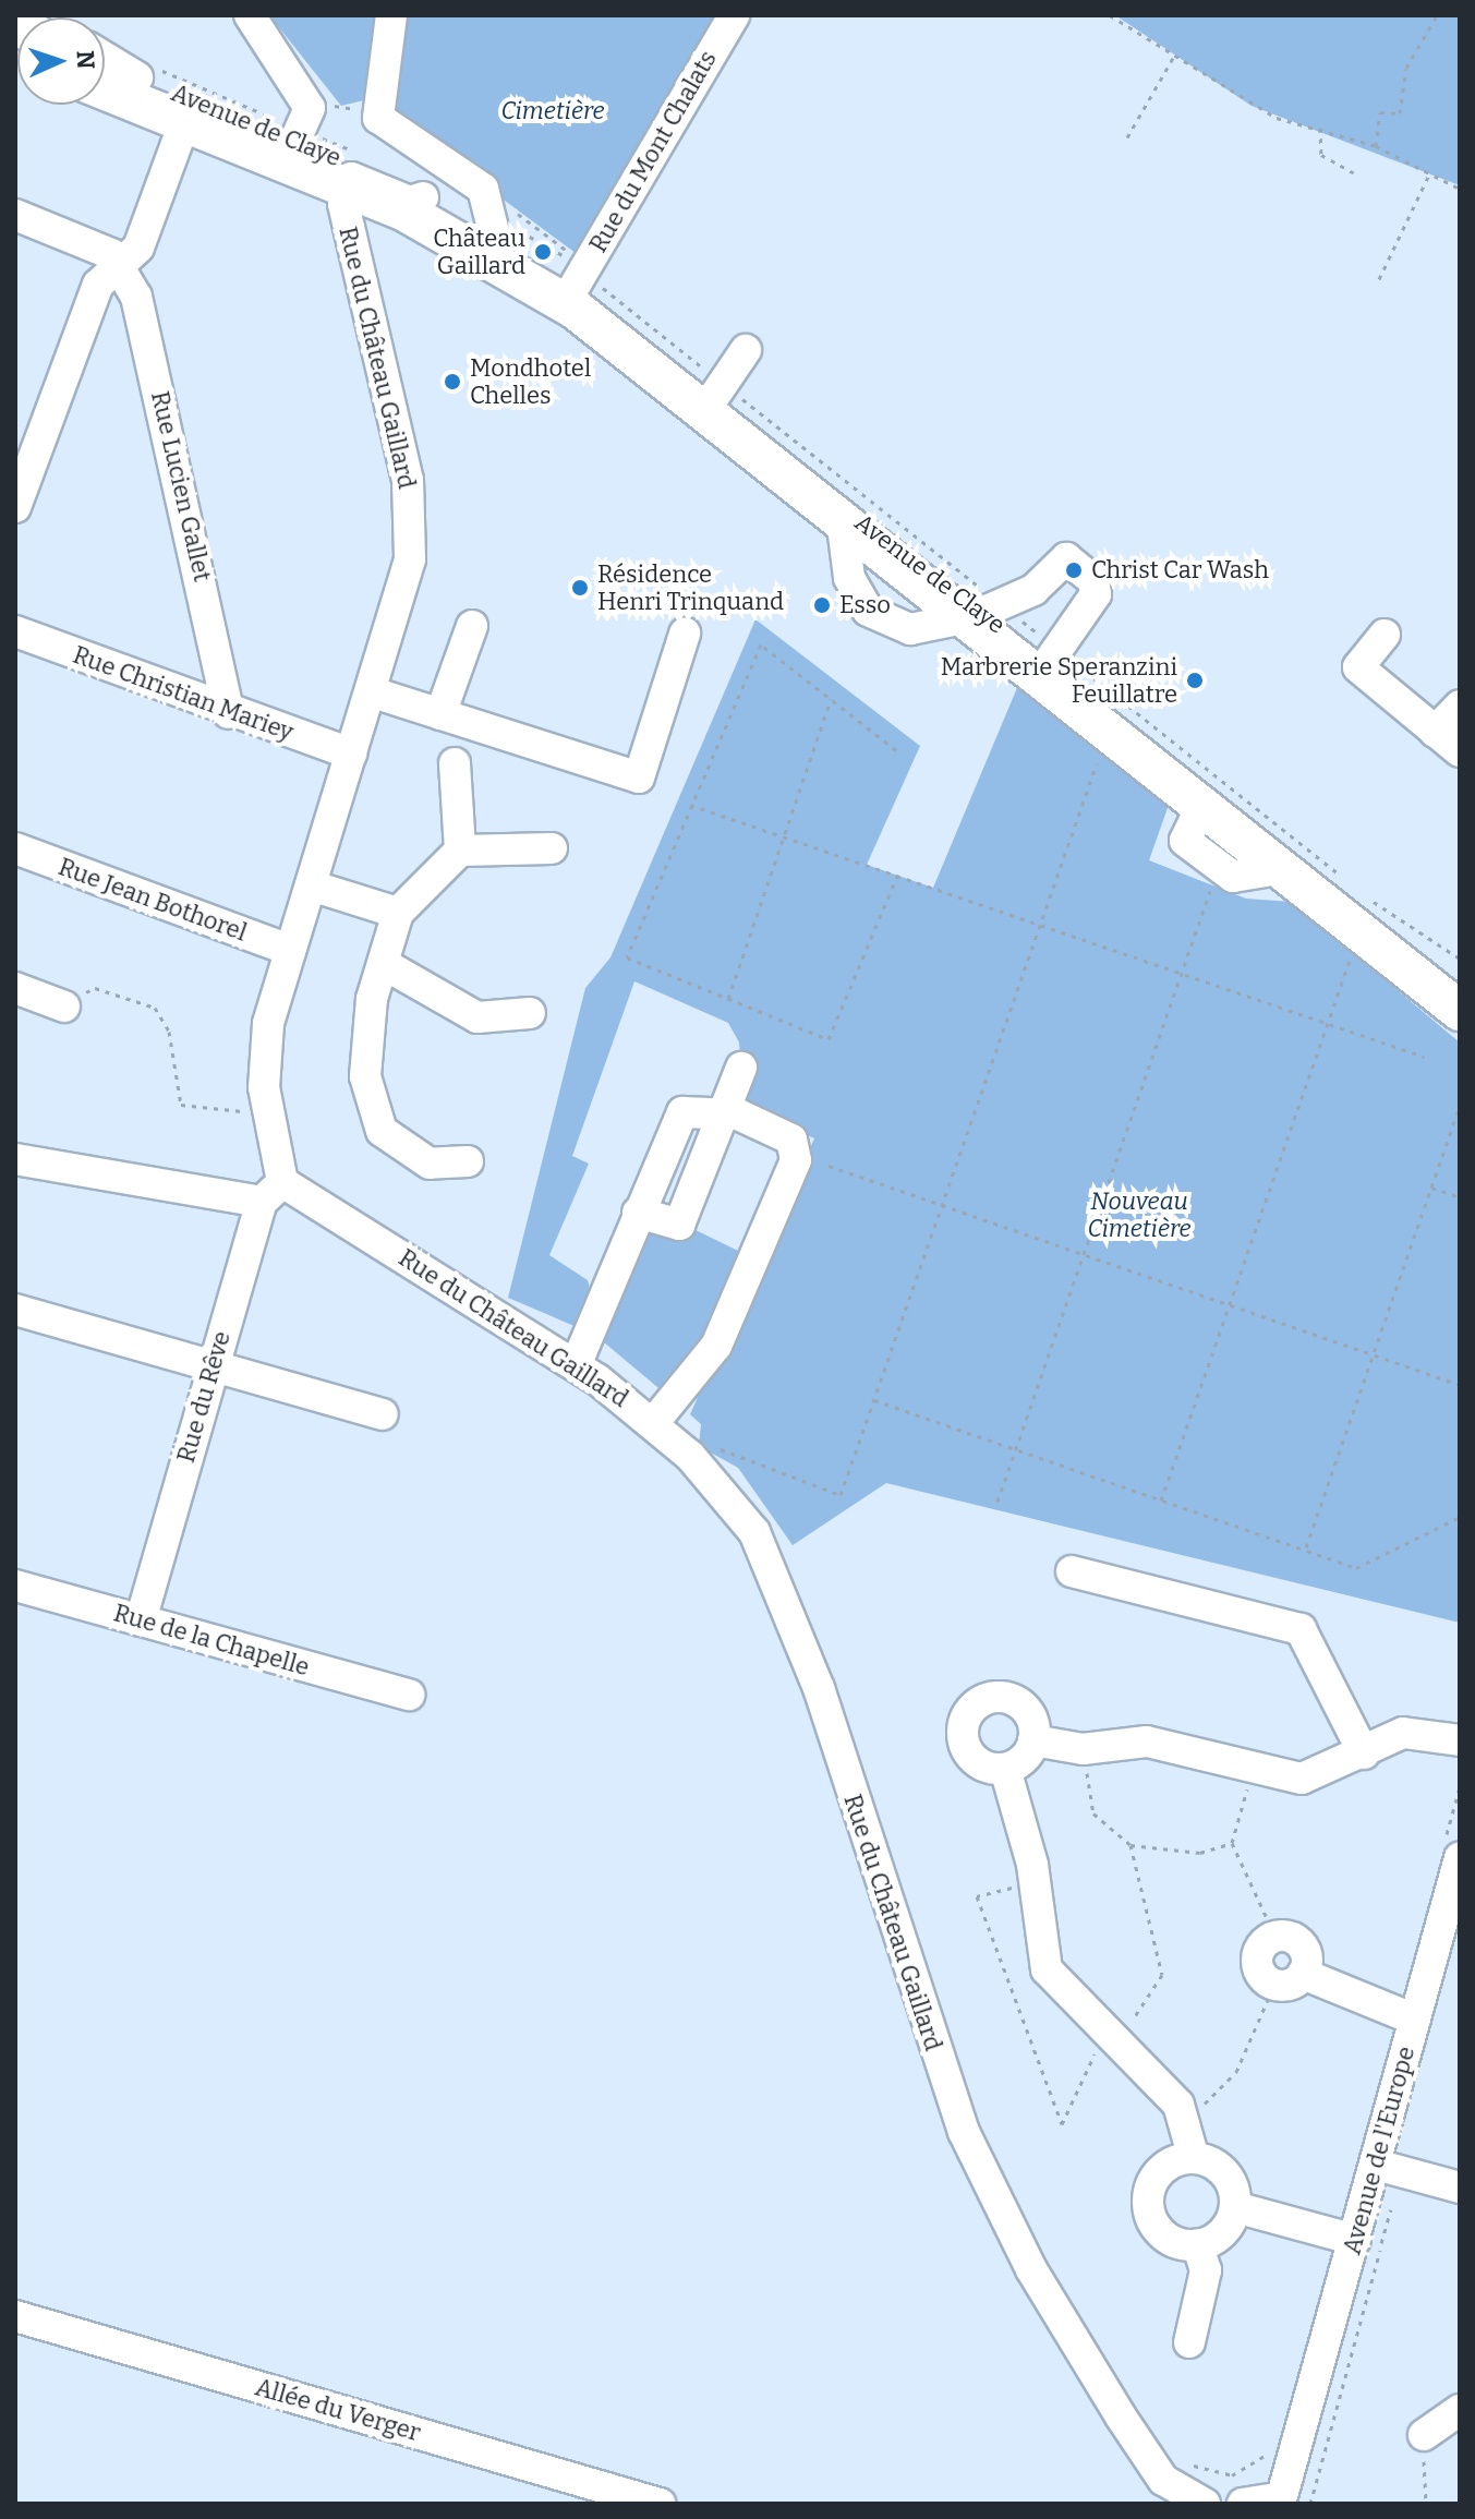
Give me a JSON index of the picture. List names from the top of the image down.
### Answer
{
  "streets": {
    "main road": ["Avenue de Claye"],
    "street": [
      "Rue du Mont Chalats",
      "Rue du Château Gaillard",
      "Rue Lucien Gallet",
      "Rue Christian Mariey",
      "Rue Jean Bothorel",
      "Rue du Rêve",
      "Rue de la Chapelle",
      "Avenue de l'Europe",
      "Allée du Verger"
    ]
  },
  "crossings": [
    ["Avenue de Claye", "Rue du Mont Chalats"],
    ["Avenue de Claye", "Rue du Château Gaillard"],
    ["Rue du Château Gaillard", "Rue Christian Mariey"],
    ["Rue du Château Gaillard", "Rue Jean Bothorel"],
    ["Rue du Château Gaillard", "Rue du Rêve"],
    ["Rue Lucien Gallet", "Rue Christian Mariey"],
    ["Rue du Rêve", "Rue de la Chapelle"]
  ],
  "parks": ["Cimetière", "Nouveau Cimetière"],
  "places": [
    "Château Gaillard",
    "Mondhotel Chelles",
    "Christ Car Wash",
    "Résidence Henri Trinquand",
    "Esso",
    "Marbrerie Speranzini Feuillatre"
  ],
  "north": "right"
}
